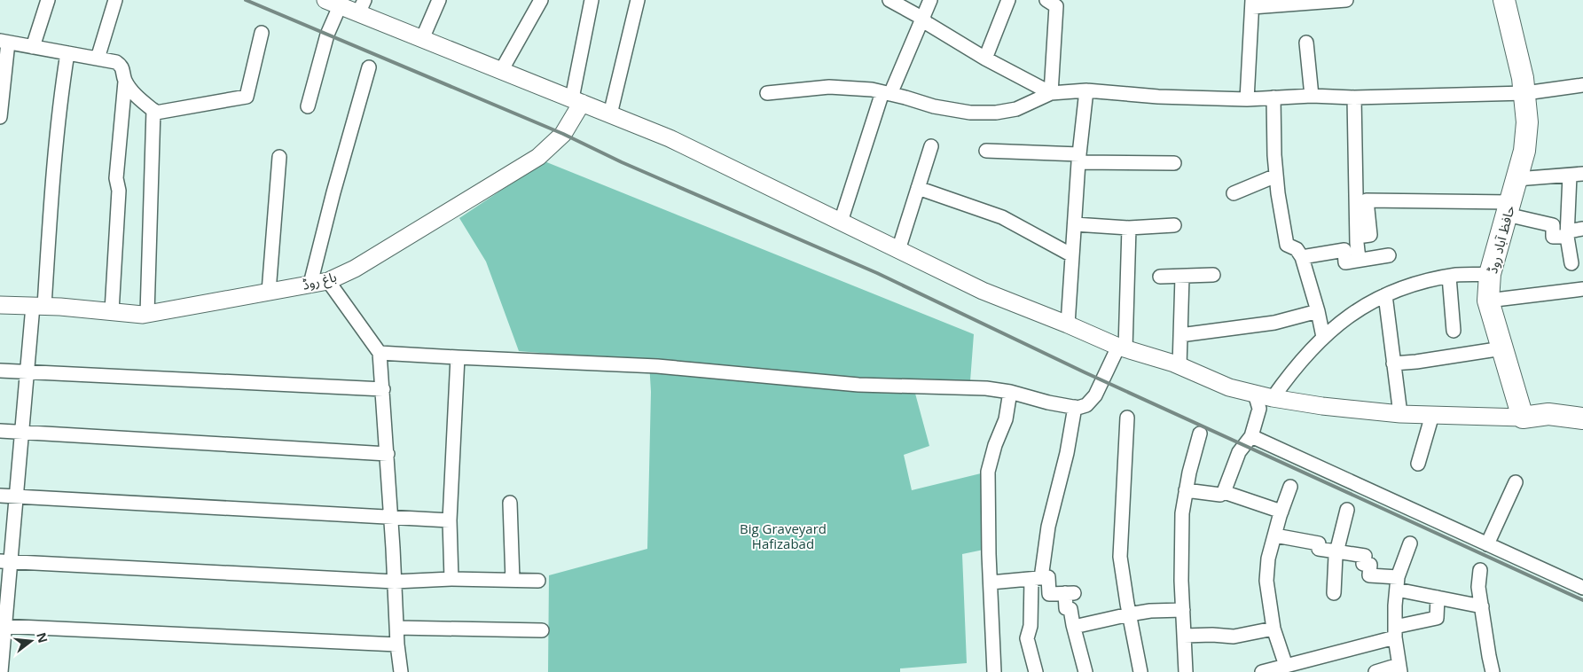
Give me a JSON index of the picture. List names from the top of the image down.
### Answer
{
  "streets": {
    "main road": ["حافظ آباد روڈ"],
    "street": ["باغ روڈ"]
  },
  "parks": ["Big Graveyard Hafizabad"],
  "north": "right"
}
